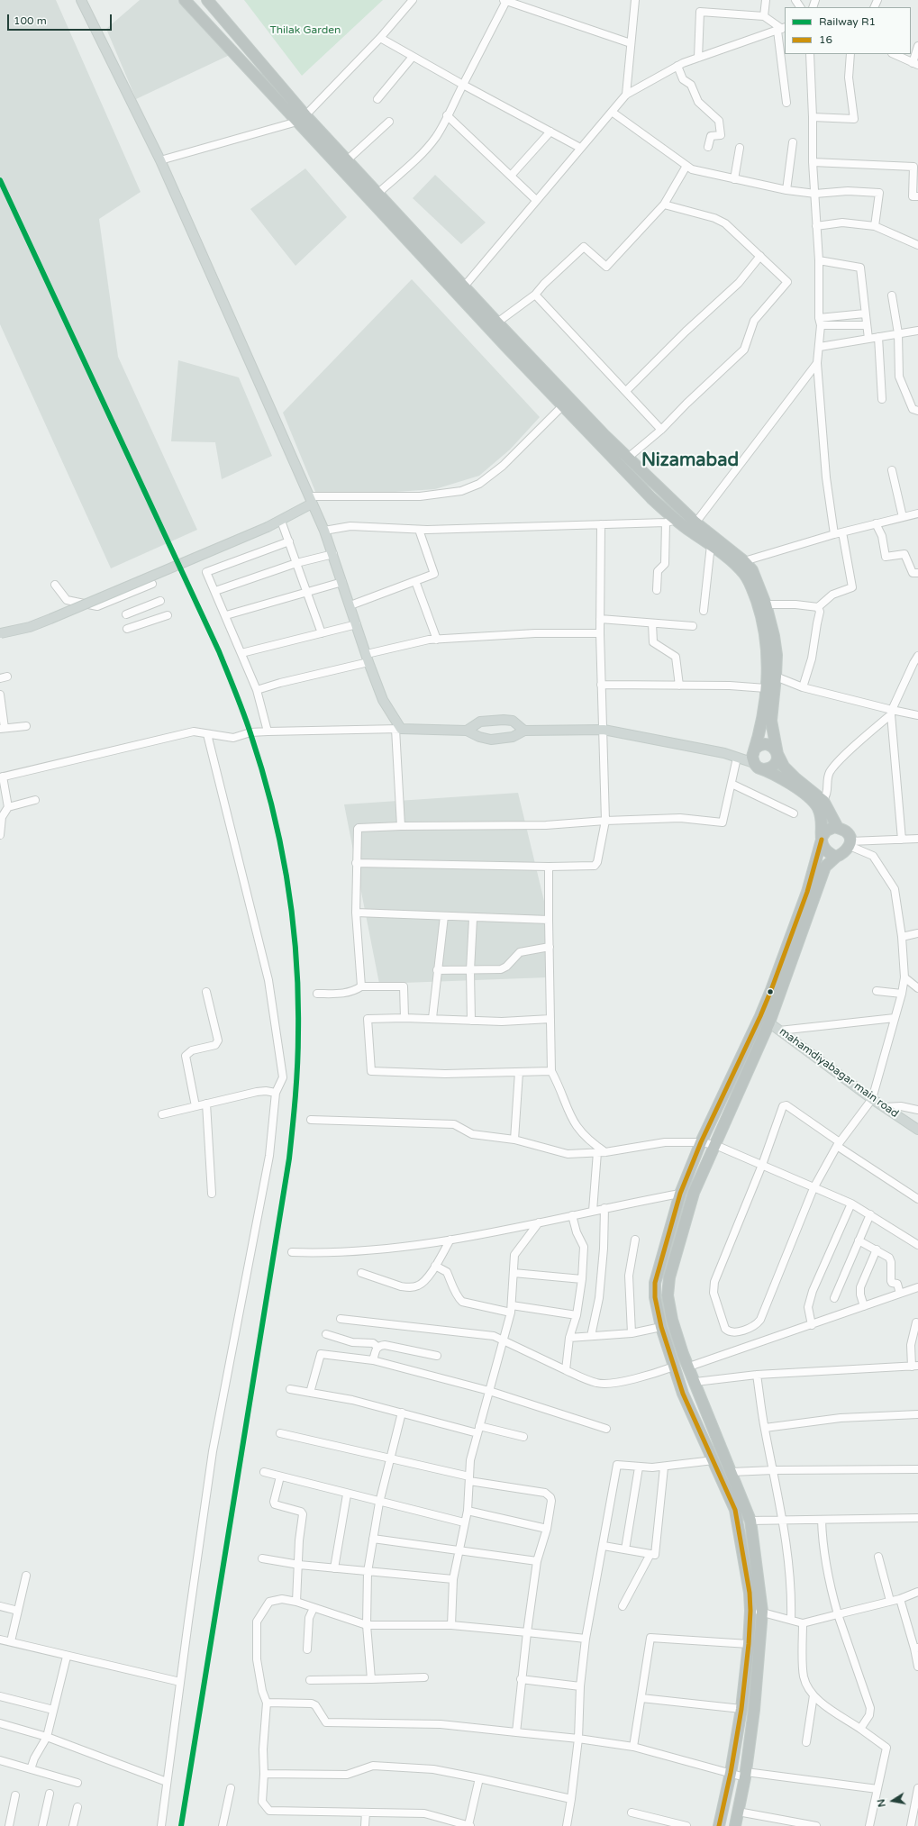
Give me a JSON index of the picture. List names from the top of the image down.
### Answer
{
  "streets": {
    "main road": ["mahamdiyabagar main road"]
  },
  "districts": ["Nizamabad"],
  "parks": ["Thilak Garden"],
  "lines": ["rail line R1", "transit line 16"],
  "legend": ["Railway R1", "16"],
  "scale_bar": "100 m",
  "north": "left"
}
